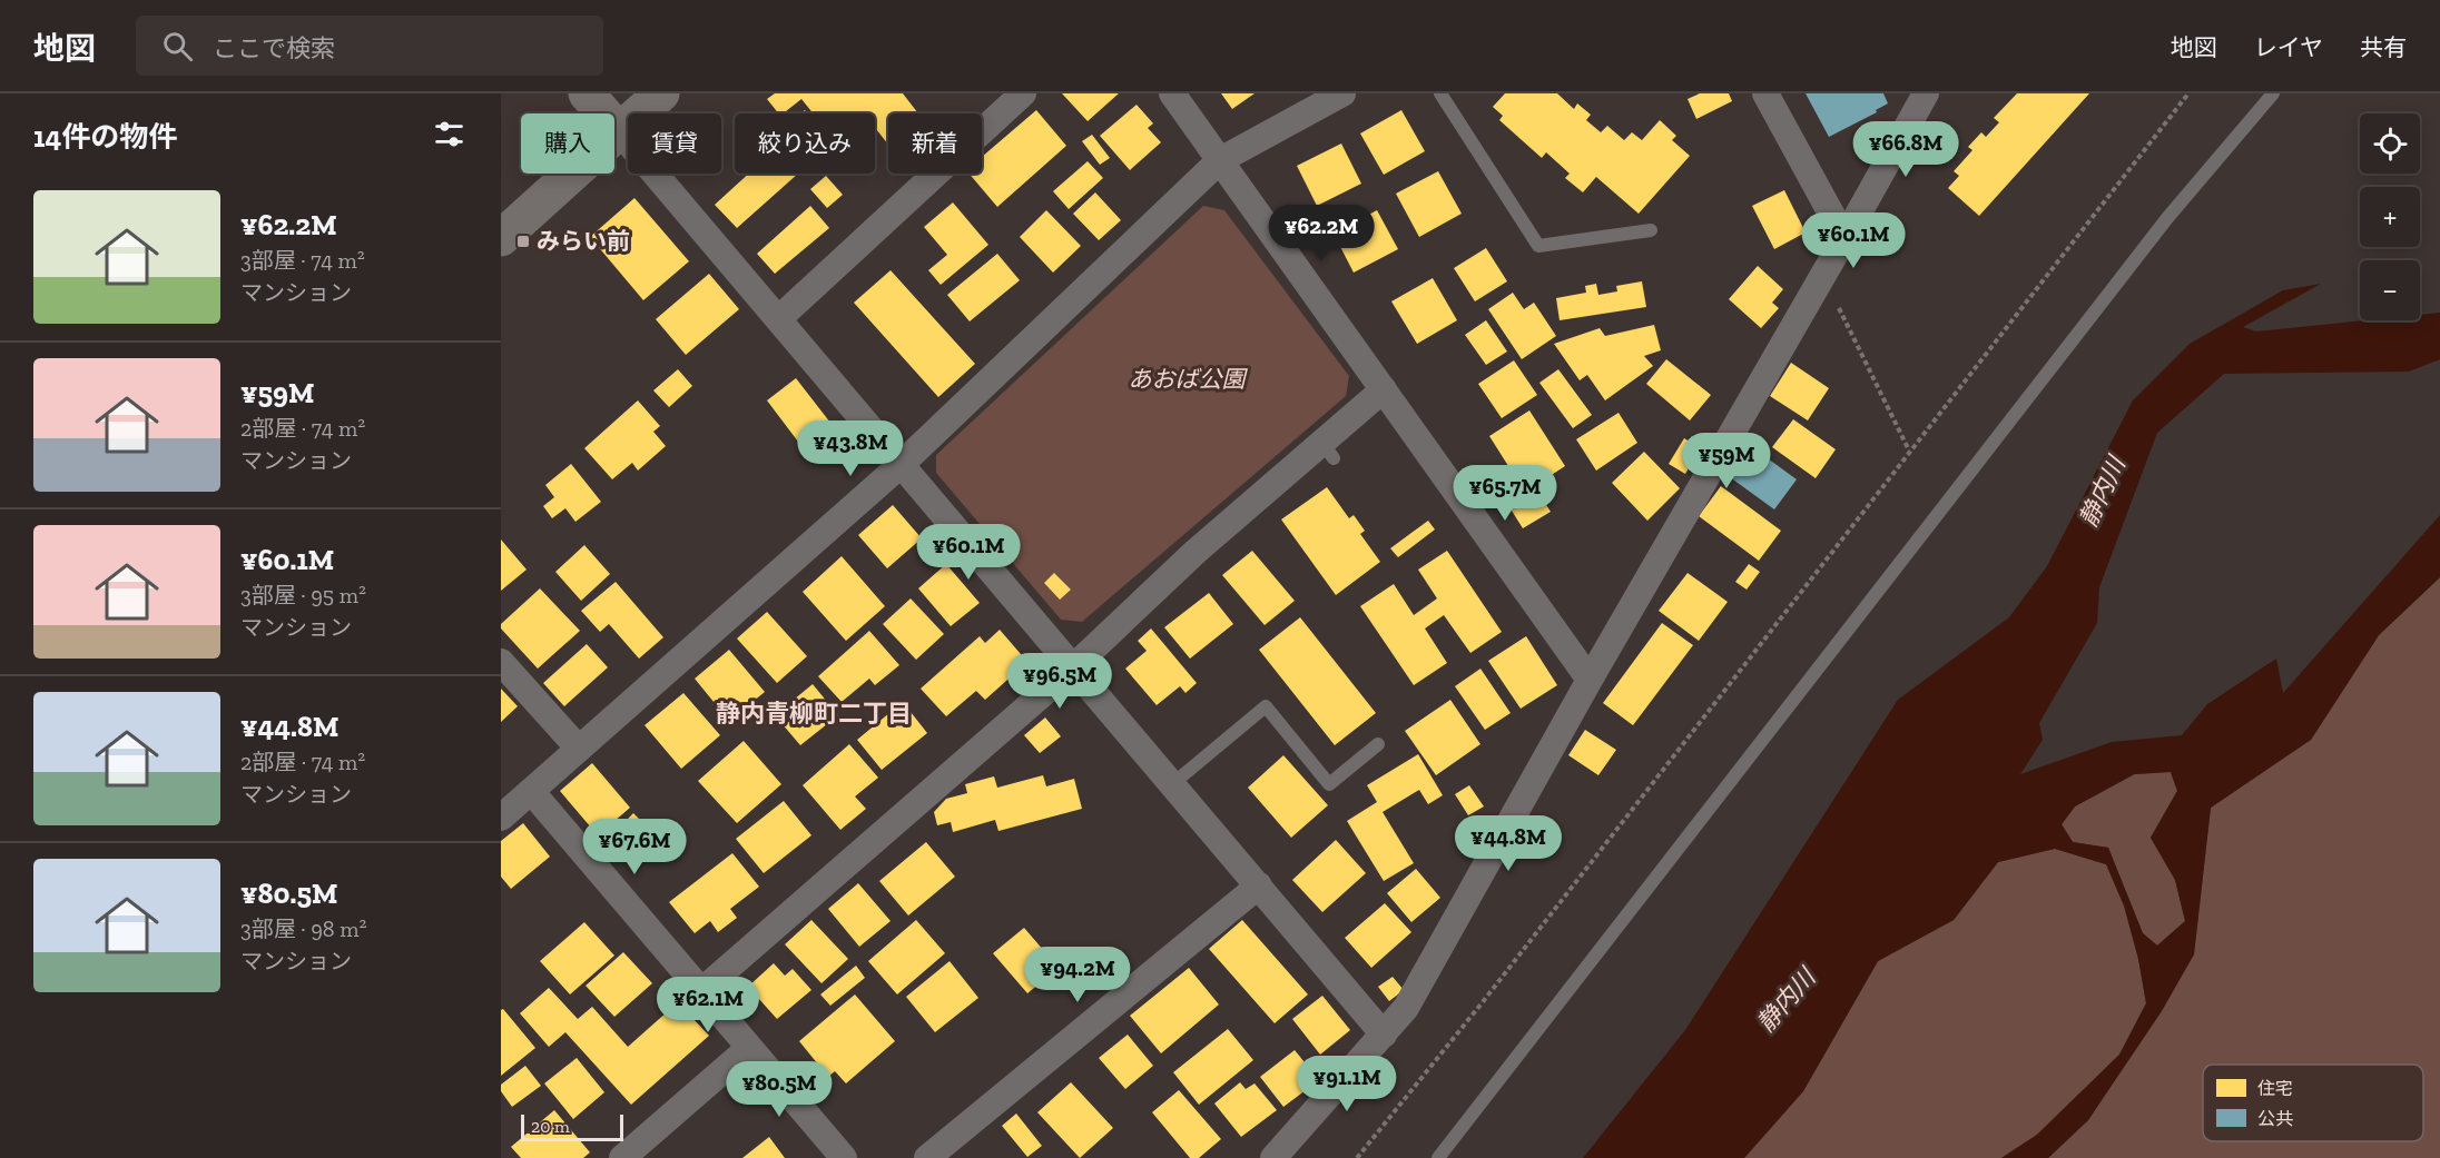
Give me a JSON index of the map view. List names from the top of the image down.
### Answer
{
  "districts": ["静内青柳町二丁目"],
  "water": ["静内川"],
  "parks": ["あおば公園"],
  "places": {
    "transit": ["みらい前"]
  },
  "legend": ["住宅", "公共"],
  "scale_bar": "20 m",
  "page": {
    "header": "地図",
    "search": "ここで検索",
    "nav": ["地図", "レイヤ", "共有"],
    "heading": "14件の物件",
    "map_buttons": ["+", "−"],
    "chip": [
      "購入",
      "賃貸",
      "絞り込み",
      "新着"
    ],
    "price": [
      "¥66.8M",
      "¥62.2M",
      "¥60.1M",
      "¥43.8M",
      "¥59M",
      "¥65.7M",
      "¥60.1M",
      "¥96.5M",
      "¥44.8M",
      "¥67.6M",
      "¥94.2M",
      "¥62.1M",
      "¥91.1M",
      "¥80.5M"
    ],
    "list": [
      {
        "name": "¥62.2M",
        "note": "3部屋 · 74 m² · マンション"
      },
      {
        "name": "¥59M",
        "note": "2部屋 · 74 m² · マンション"
      },
      {
        "name": "¥60.1M",
        "note": "3部屋 · 95 m² · マンション"
      },
      {
        "name": "¥44.8M",
        "note": "2部屋 · 74 m² · マンション"
      },
      {
        "name": "¥80.5M",
        "note": "3部屋 · 98 m² · マンション"
      }
    ],
    "scale": "20 m"
  }
}
